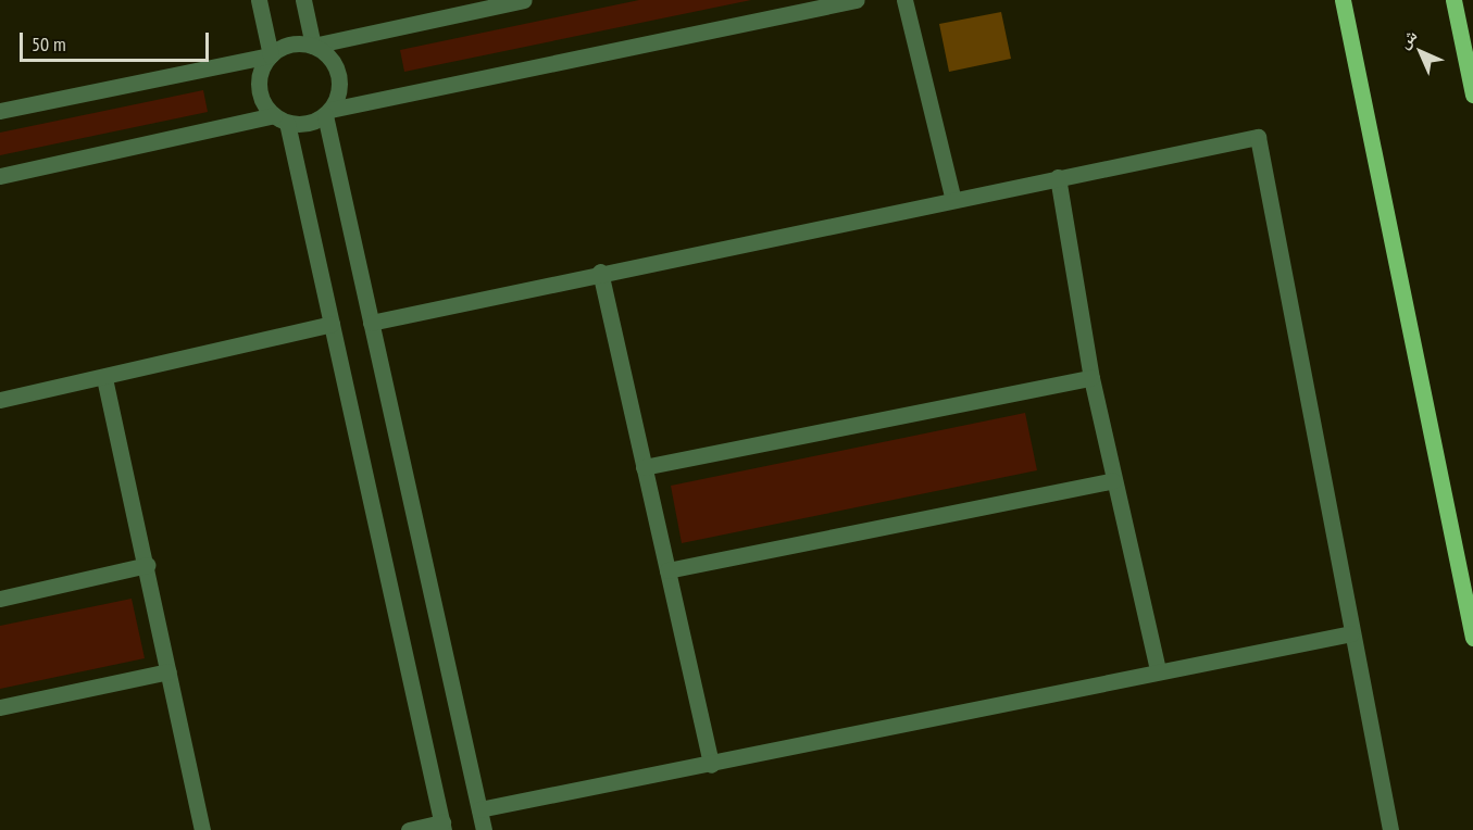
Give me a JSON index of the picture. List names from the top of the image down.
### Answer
{
  "scale_bar": "50 m",
  "north": "top left"
}
